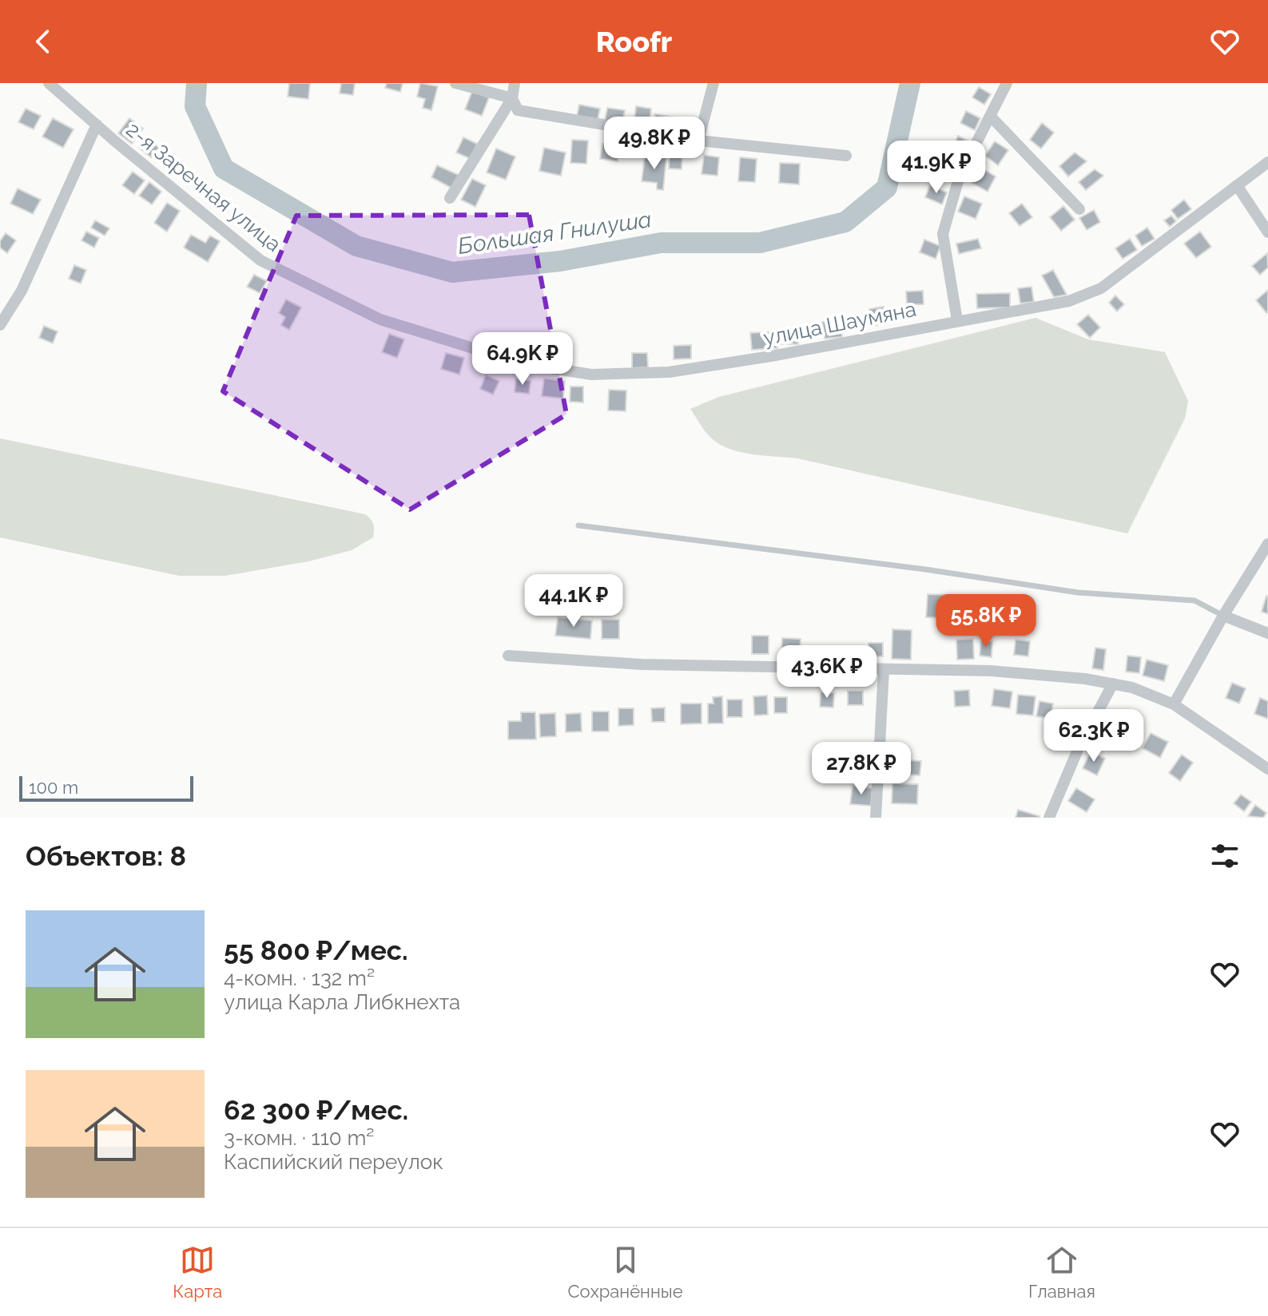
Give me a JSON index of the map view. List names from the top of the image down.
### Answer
{
  "streets": {
    "street": ["2-я Заречная улица", "улица Шаумяна"]
  },
  "crossings": [
    ["2-я Заречная улица", "улица Шаумяна"]
  ],
  "water": ["Большая Гнилуша"],
  "scale_bar": "100 m",
  "page": {
    "header": "Roofr",
    "price": [
      "49.8K ₽",
      "41.9K ₽",
      "64.9K ₽",
      "44.1K ₽",
      "55.8K ₽",
      "43.6K ₽",
      "62.3K ₽",
      "27.8K ₽"
    ],
    "scale": "100 m",
    "heading": "Объектов: 8",
    "list": [
      {
        "name": "55 800 ₽/мес.",
        "note": "4-комн. · 132 m² · улица Карла Либкнехта"
      },
      {
        "name": "62 300 ₽/мес.",
        "note": "3-комн. · 110 m² · Каспийский переулок"
      }
    ],
    "tabs": ["Карта", "Сохранённые", "Главная"]
  }
}
